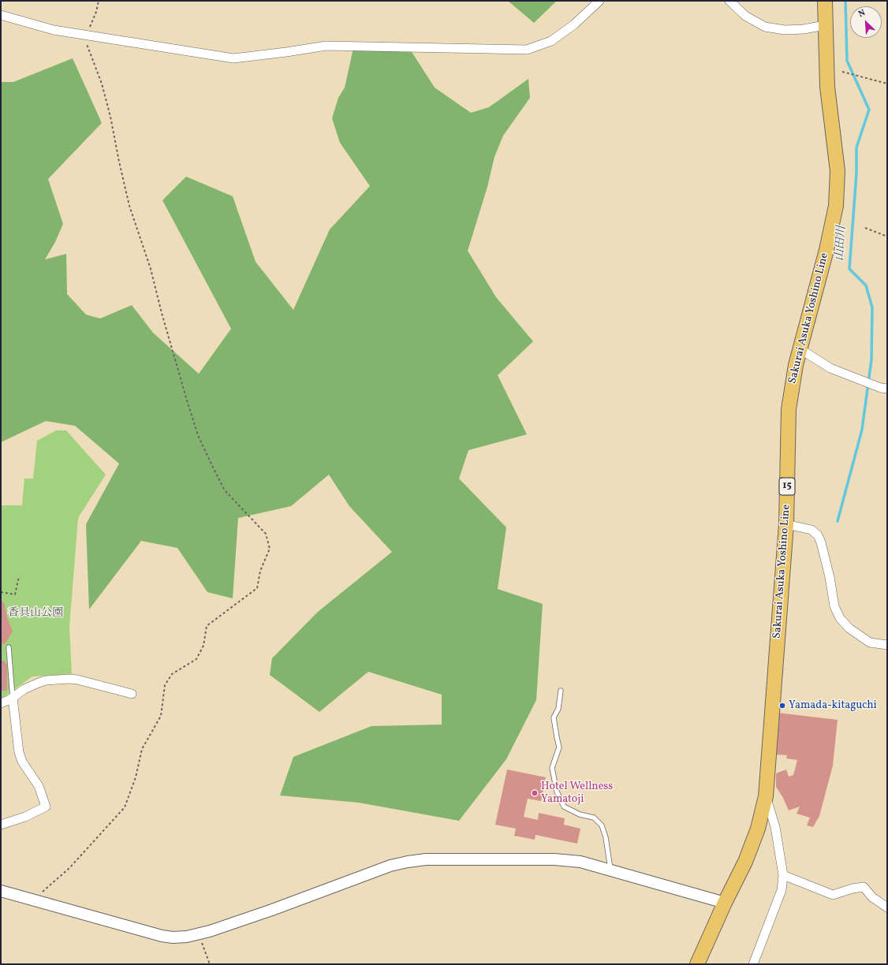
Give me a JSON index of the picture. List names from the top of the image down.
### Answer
{
  "streets": {
    "main road": ["Sakurai Asuka Yoshino Line", "15"]
  },
  "water": ["山田川"],
  "parks": ["香具山公園"],
  "places": ["Yamada-kitaguchi", "Hotel Wellness Yamatoji"],
  "north": "top left"
}
